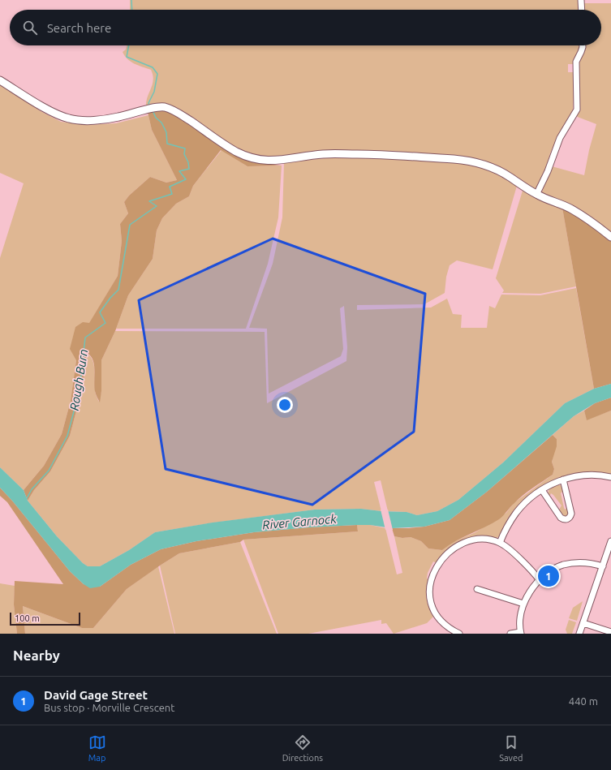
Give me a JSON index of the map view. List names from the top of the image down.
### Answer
{
  "water": ["Rough Burn", "River Garnock"],
  "scale_bar": "100 m",
  "page": {
    "search": "Search here",
    "pins": "1",
    "scale": "100 m",
    "heading": "Nearby",
    "list": [
      {
        "mark": "1",
        "name": "David Gage Street",
        "note": "Bus stop · Morville Crescent",
        "value": "440 m"
      }
    ],
    "nav": ["Map", "Directions", "Saved"]
  }
}
